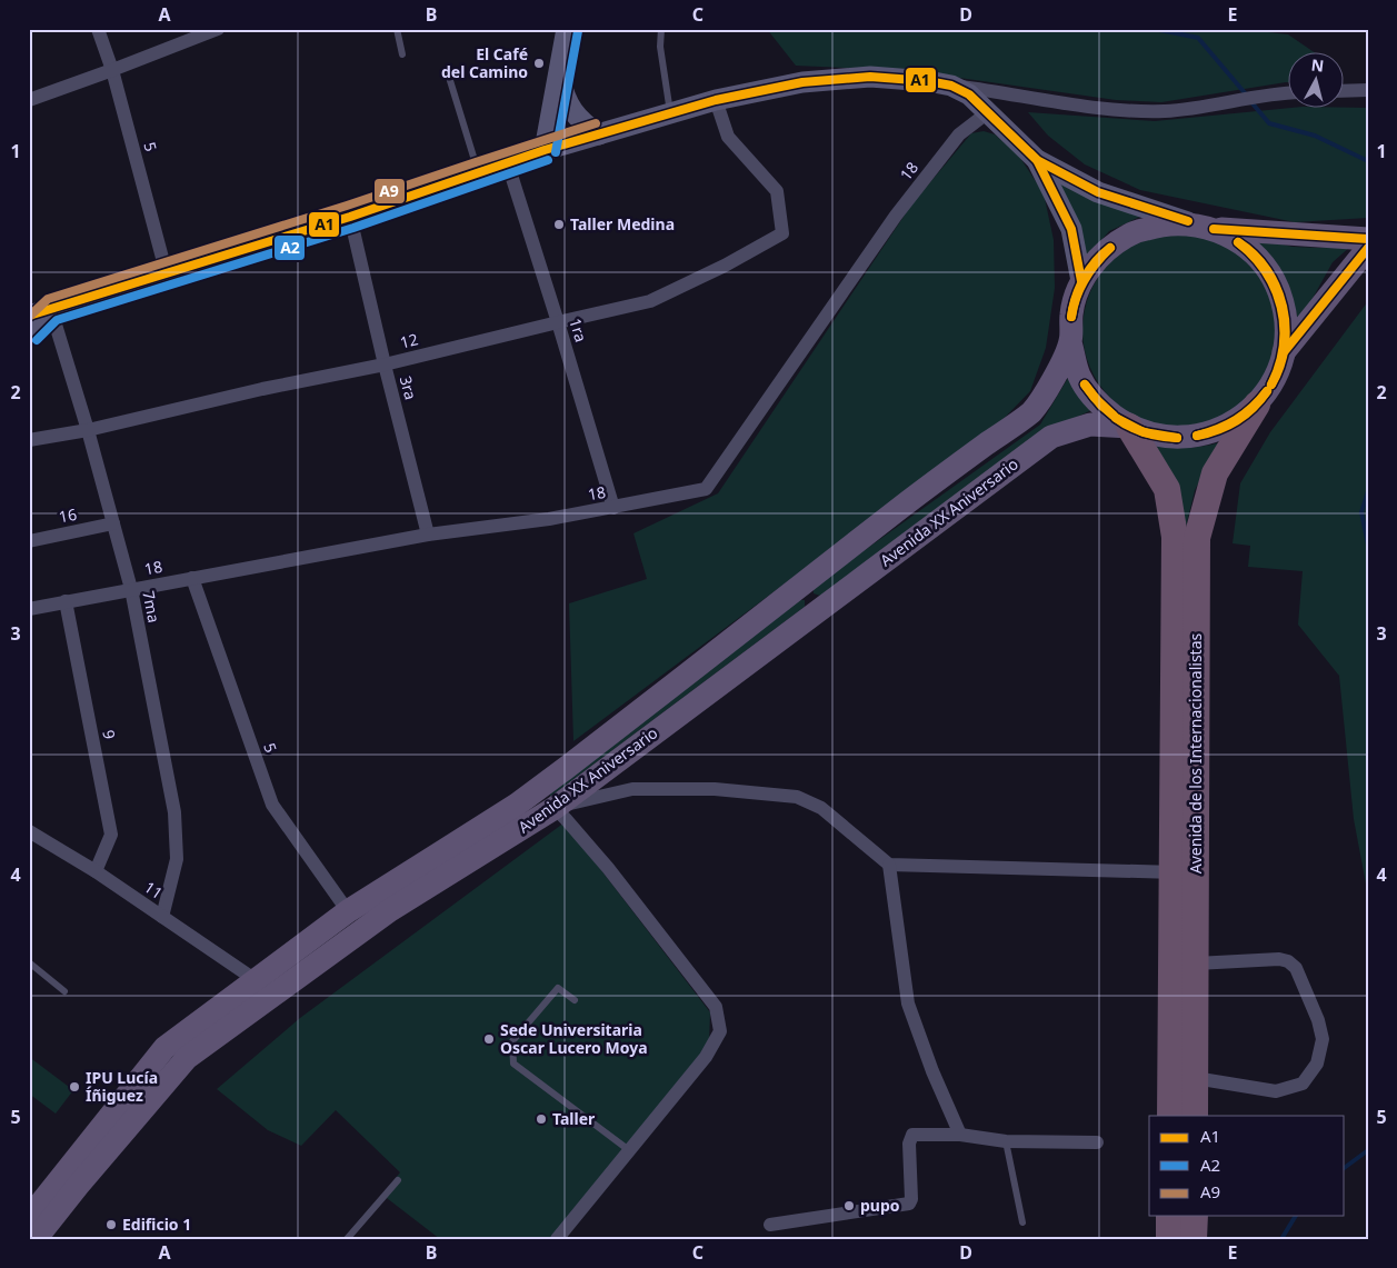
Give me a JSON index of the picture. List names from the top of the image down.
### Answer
{
  "streets": {
    "highway": ["Avenida de los Internacionalistas"],
    "main road": ["Avenida XX Aniversario"],
    "street": [
      "5",
      "18",
      "1ra",
      "12",
      "3ra",
      "16",
      "7ma",
      "9",
      "11"
    ]
  },
  "crossings": [
    ["5", "18"],
    ["5", "Avenida XX Aniversario"],
    ["18", "1ra"],
    ["18", "3ra"],
    ["18", "7ma"],
    ["18", "9"],
    ["1ra", "12"],
    ["12", "3ra"],
    ["12", "7ma"],
    ["Avenida XX Aniversario", "Avenida de los Internacionalistas"],
    ["Avenida XX Aniversario", "11"],
    ["16", "7ma"],
    ["7ma", "11"],
    ["9", "11"]
  ],
  "places": [
    "El Café del Camino",
    "Taller Medina",
    "Sede Universitaria Oscar Lucero Moya",
    "IPU Lucía Íñiguez",
    "Taller",
    "pupo",
    "Edificio 1"
  ],
  "lines": ["transit line A2", "transit line A1", "transit line A9"],
  "legend": ["A1", "A2", "A9"],
  "north": "top",
  "grid": {
    "columns": [
      "A",
      "B",
      "C",
      "D",
      "E"
    ],
    "rows": [
      "1",
      "2",
      "3",
      "4",
      "5"
    ]
  }
}
